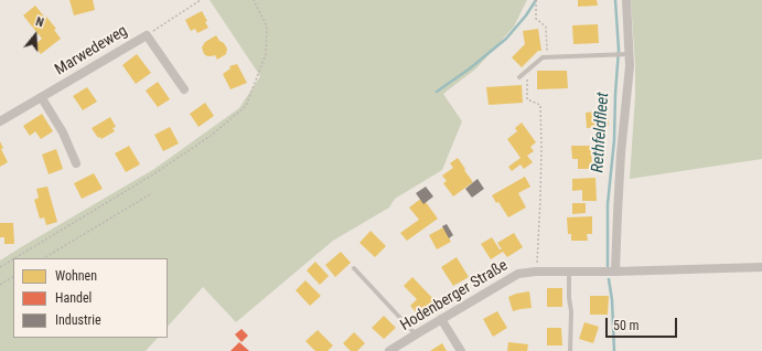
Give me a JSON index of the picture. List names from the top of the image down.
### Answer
{
  "streets": {
    "street": ["Marwedeweg", "Hodenberger Straße"]
  },
  "water": ["Rethfeldfleet"],
  "legend": ["Wohnen", "Handel", "Industrie"],
  "scale_bar": "50 m",
  "north": "top"
}
